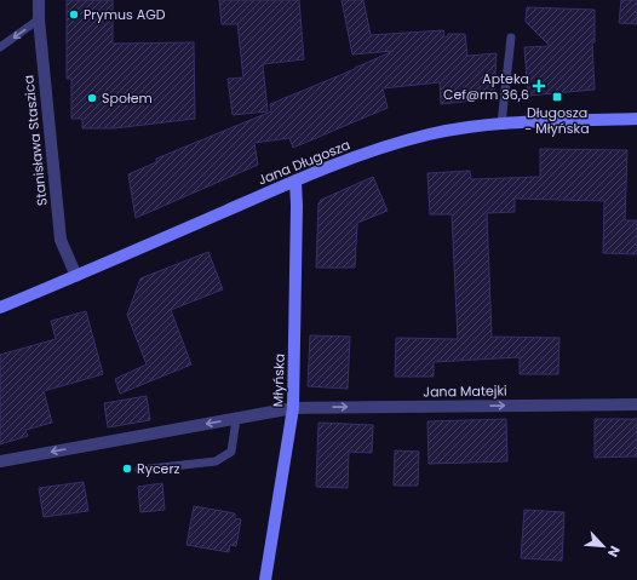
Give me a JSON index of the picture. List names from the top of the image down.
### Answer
{
  "streets": {
    "street": [
      "Stanisława Staszica",
      "Jana Długosza",
      "Młyńska",
      "Jana Matejki"
    ]
  },
  "crossings": [
    ["Stanisława Staszica", "Jana Długosza"],
    ["Jana Długosza", "Młyńska"],
    ["Młyńska", "Jana Matejki"]
  ],
  "places": {
    "other": ["Prymus AGD", "Społem", "Rycerz"],
    "health": ["Apteka Cef@rm 36,6"],
    "transit": ["Długosza - Młyńska"]
  },
  "north": "bottom right"
}
